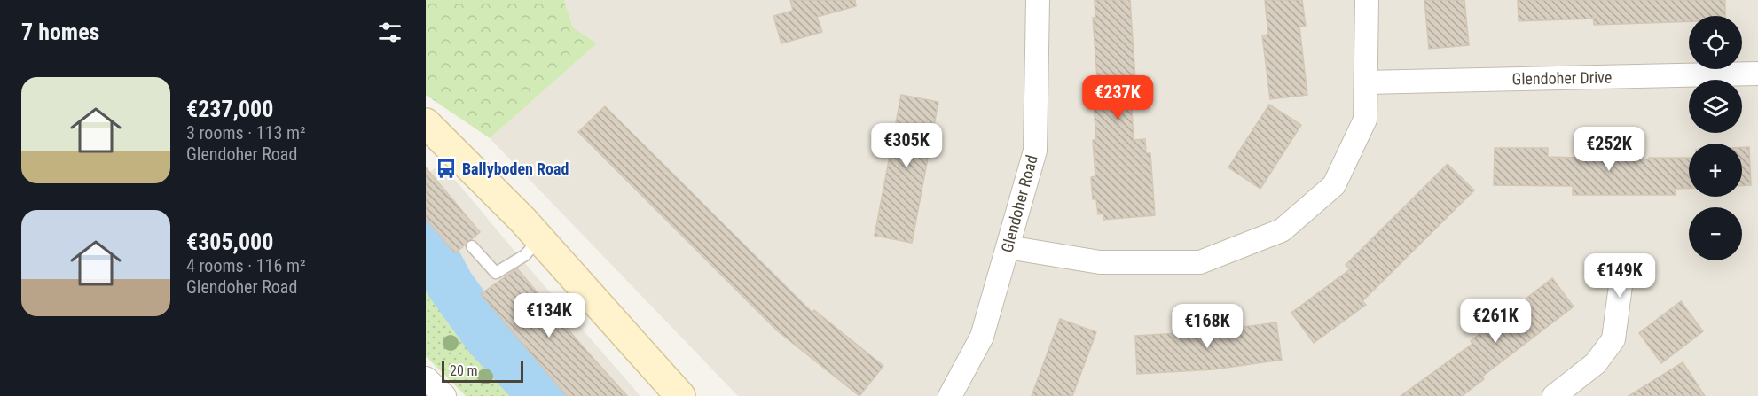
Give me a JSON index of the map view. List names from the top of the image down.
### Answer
{
  "streets": {
    "street": ["Glendoher Drive", "Glendoher Road"]
  },
  "places": {
    "bus stop": ["Ballyboden Road"]
  },
  "scale_bar": "20 m",
  "page": {
    "heading": "7 homes",
    "map_buttons": ["+", "−"],
    "list": [
      {
        "name": "€237,000",
        "note": "3 rooms · 113 m² · Glendoher Road"
      },
      {
        "name": "€305,000",
        "note": "4 rooms · 116 m² · Glendoher Road"
      }
    ],
    "price": [
      "€237K",
      "€305K",
      "€252K",
      "€149K",
      "€134K",
      "€261K",
      "€168K"
    ],
    "scale": "20 m"
  }
}
